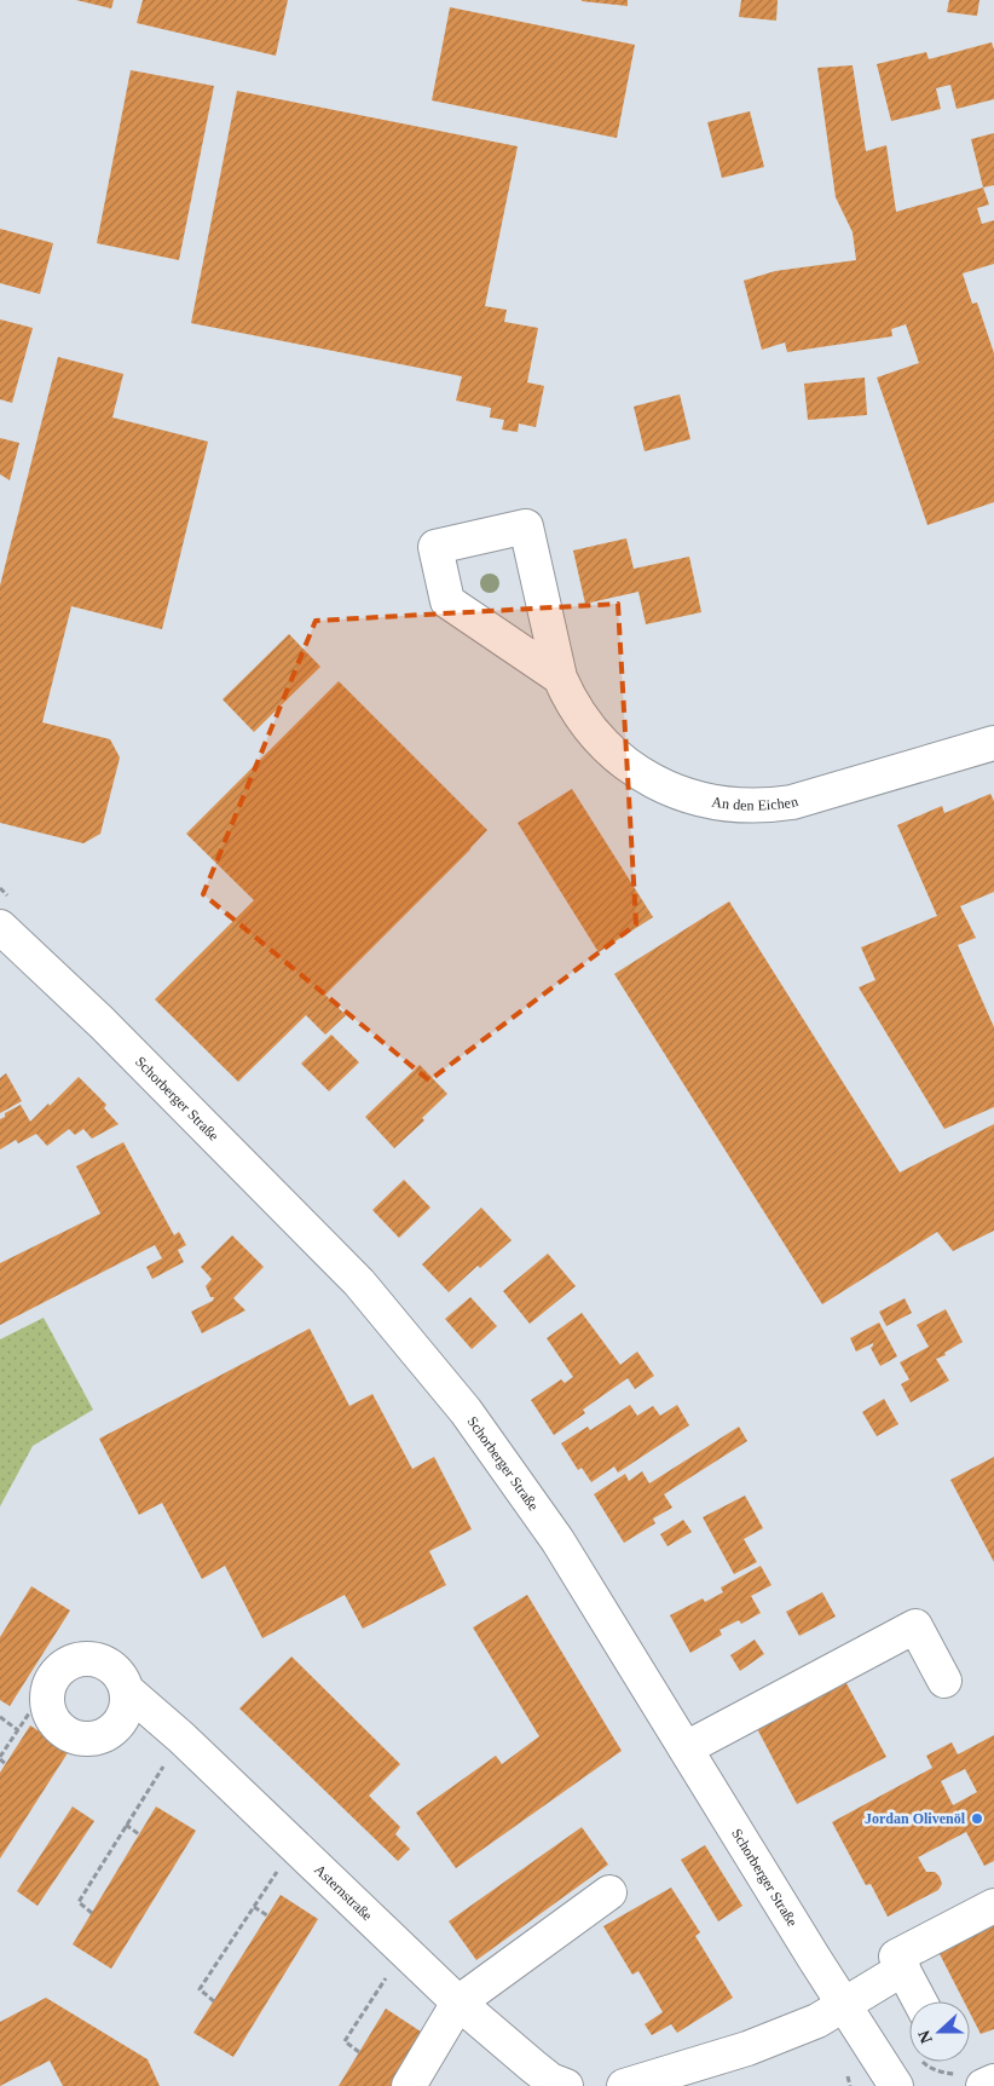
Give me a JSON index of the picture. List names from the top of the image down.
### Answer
{
  "streets": {
    "street": ["An den Eichen", "Schorberger Straße", "Asternstraße"]
  },
  "places": ["Jordan Olivenöl"],
  "north": "left"
}
